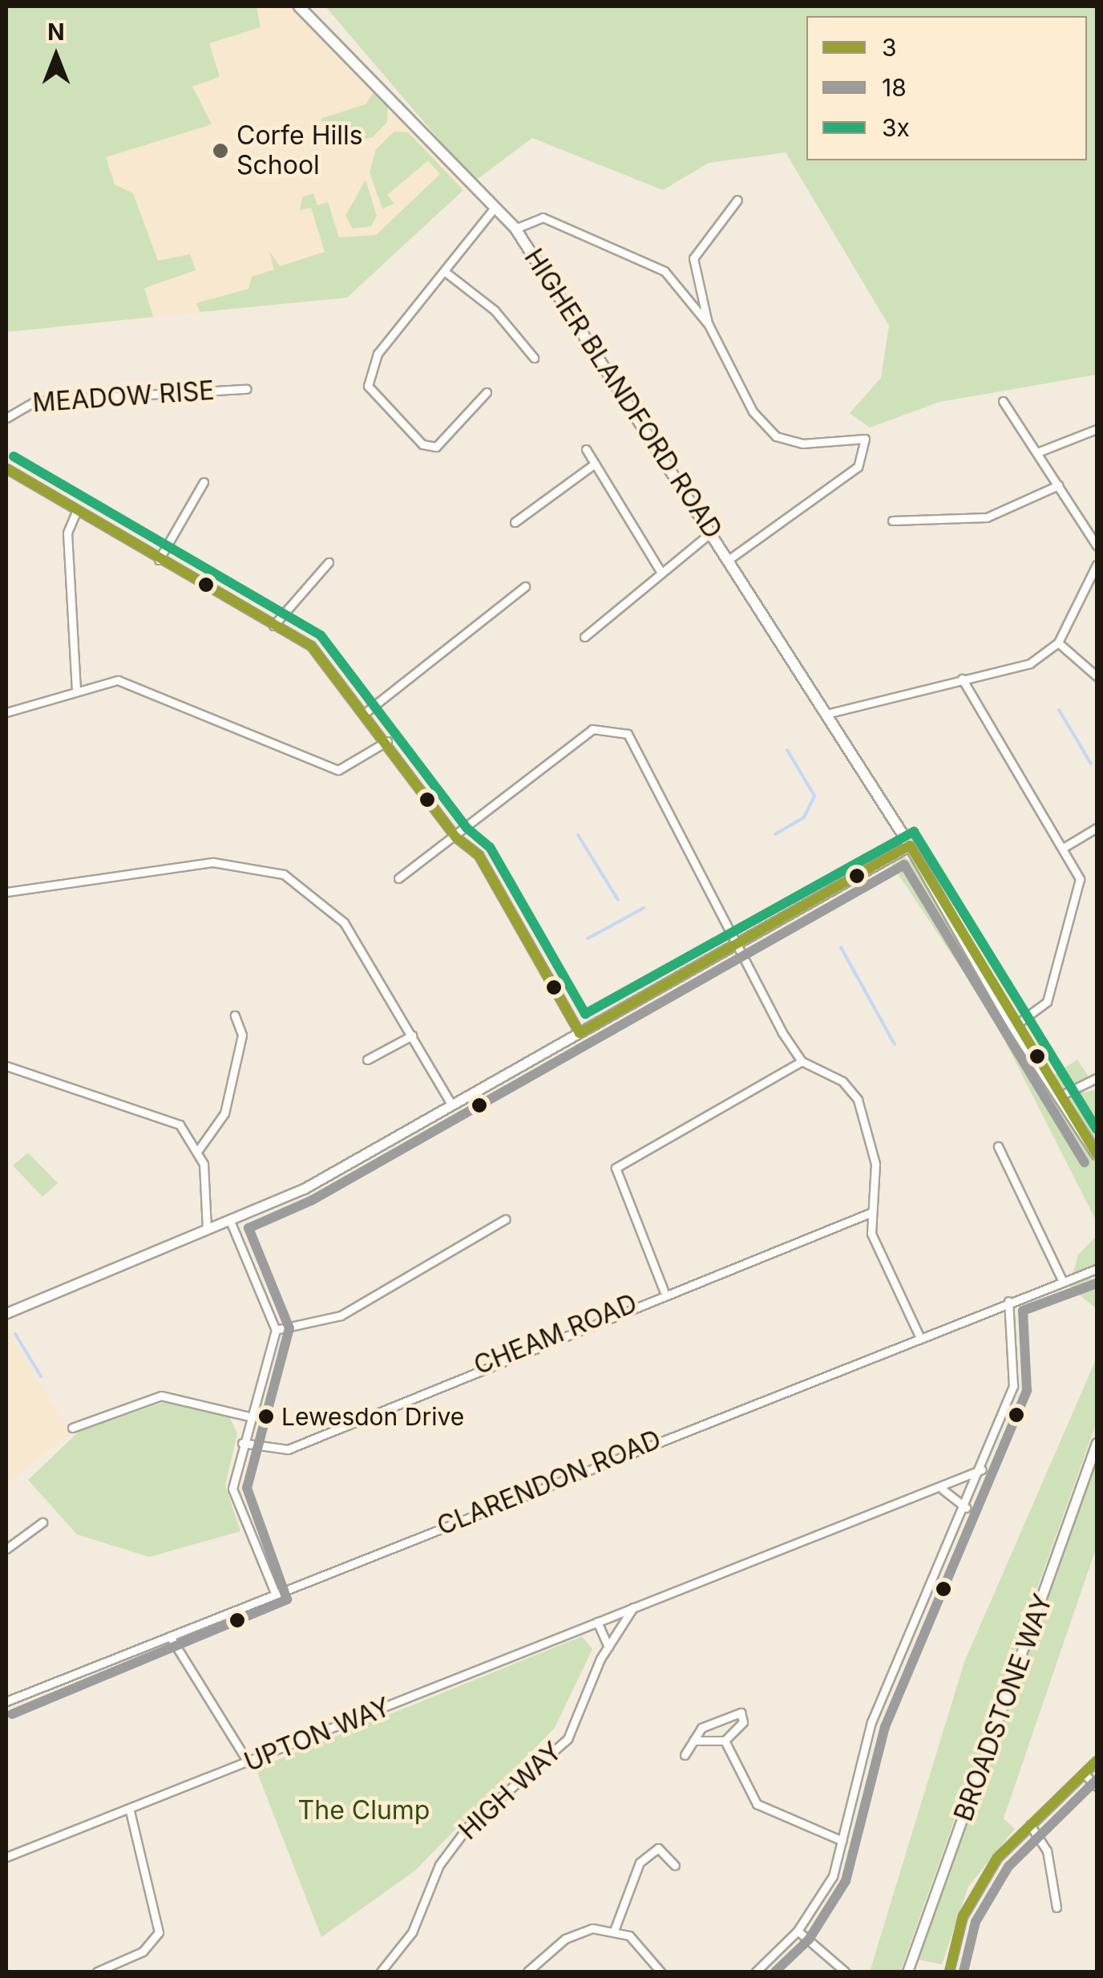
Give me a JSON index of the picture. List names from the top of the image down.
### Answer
{
  "streets": {
    "main road": ["HIGHER BLANDFORD ROAD"],
    "street": [
      "MEADOW RISE",
      "CHEAM ROAD",
      "CLARENDON ROAD",
      "BROADSTONE WAY",
      "UPTON WAY",
      "HIGH WAY"
    ]
  },
  "crossings": [
    ["UPTON WAY", "HIGH WAY"]
  ],
  "parks": ["The Clump"],
  "places": ["Corfe Hills School", "Lewesdon Drive"],
  "lines": ["transit line 3x", "transit line 3", "transit line 18"],
  "legend": ["3", "18", "3x"],
  "north": "top"
}
